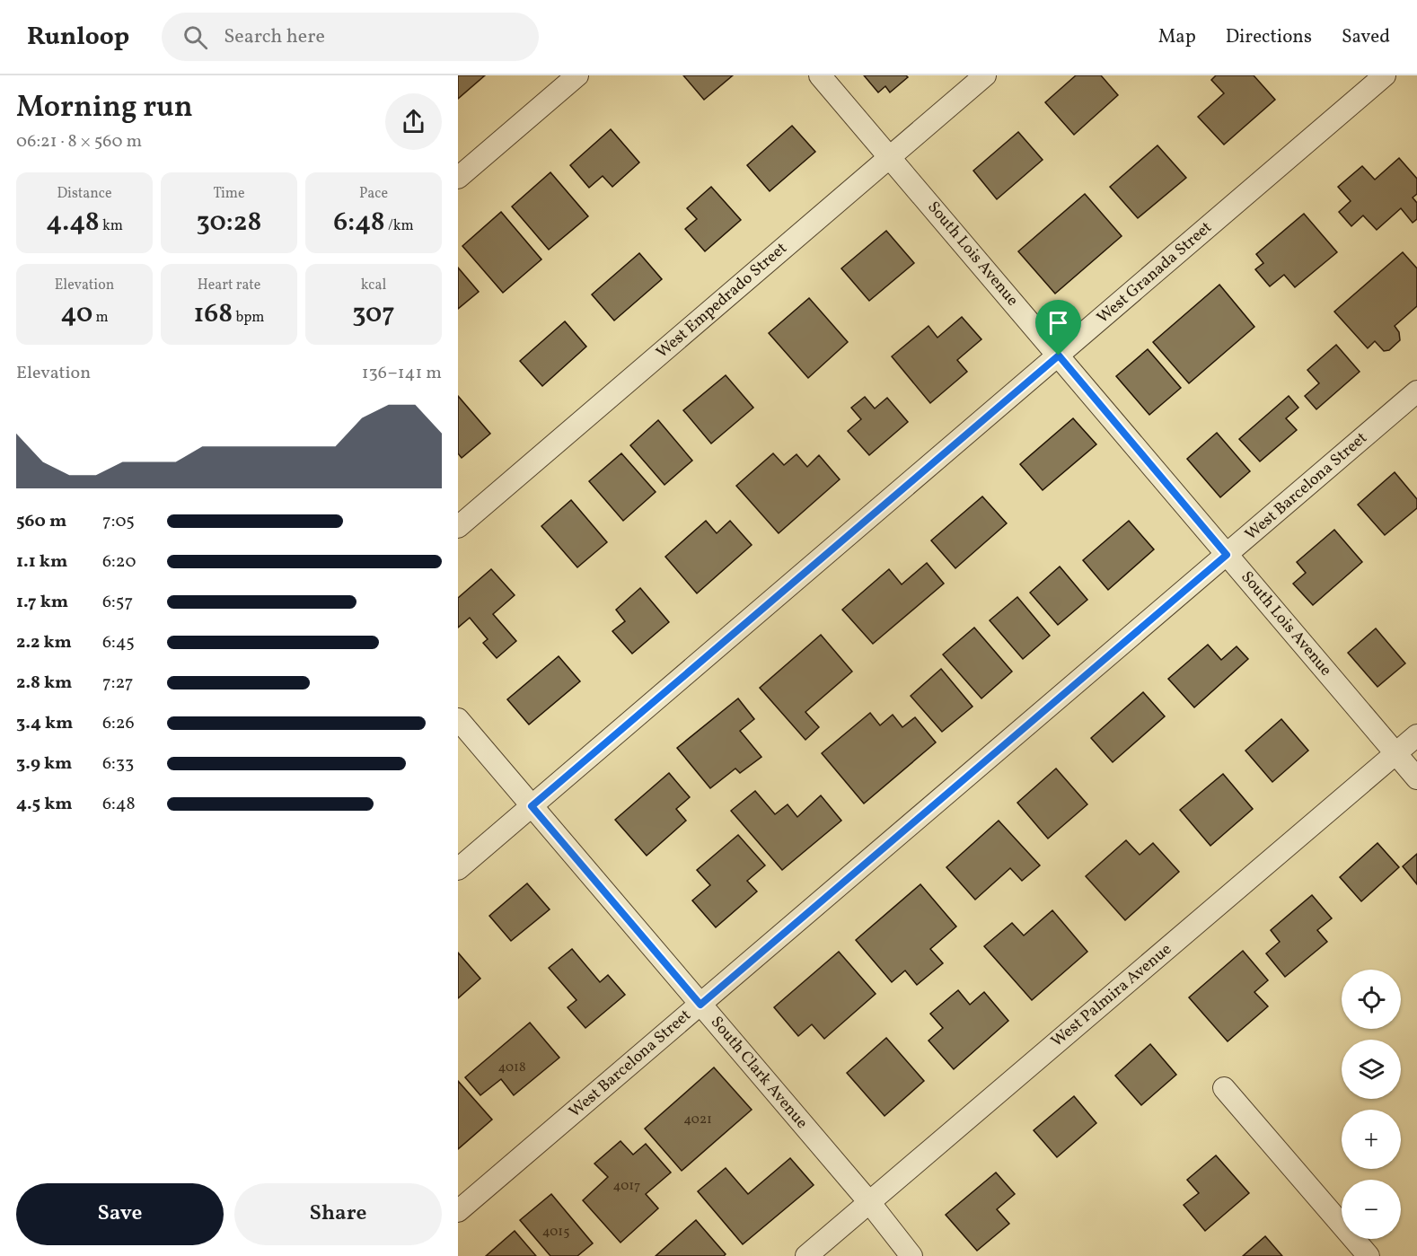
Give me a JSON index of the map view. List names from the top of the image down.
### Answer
{
  "streets": {
    "street": [
      "South Lois Avenue",
      "West Granada Street",
      "West Empedrado Street",
      "West Barcelona Street",
      "West Palmira Avenue",
      "South Clark Avenue"
    ]
  },
  "crossings": [
    ["South Lois Avenue", "West Granada Street"],
    ["South Lois Avenue", "West Empedrado Street"],
    ["South Lois Avenue", "West Barcelona Street"],
    ["South Lois Avenue", "West Palmira Avenue"],
    ["West Granada Street", "South Clark Avenue"],
    ["West Barcelona Street", "South Clark Avenue"],
    ["West Palmira Avenue", "South Clark Avenue"]
  ],
  "house_numbers": [
    "4018",
    "4021",
    "4017",
    "4015"
  ],
  "page": {
    "header": "Runloop",
    "search": "Search here",
    "nav": ["Map", "Directions", "Saved"],
    "heading": ["Morning run", "06:21 · 8 × 560 m"],
    "stats": [
      ["Distance", "4.48 km"],
      ["Time", "30:28"],
      ["Pace", "6:48 /km"],
      ["Elevation", "40 m"],
      ["Heart rate", "168 bpm"],
      ["kcal", "307"]
    ],
    "chart": ["Elevation", "136–141 m"],
    "list": [
      {
        "name": "560 m",
        "note": "7:05"
      },
      {
        "name": "1.1 km",
        "note": "6:20"
      },
      {
        "name": "1.7 km",
        "note": "6:57"
      },
      {
        "name": "2.2 km",
        "note": "6:45"
      },
      {
        "name": "2.8 km",
        "note": "7:27"
      },
      {
        "name": "3.4 km",
        "note": "6:26"
      },
      {
        "name": "3.9 km",
        "note": "6:33"
      },
      {
        "name": "4.5 km",
        "note": "6:48"
      }
    ],
    "map_buttons": ["+", "−"],
    "buttons": ["Save", "Share"]
  }
}
